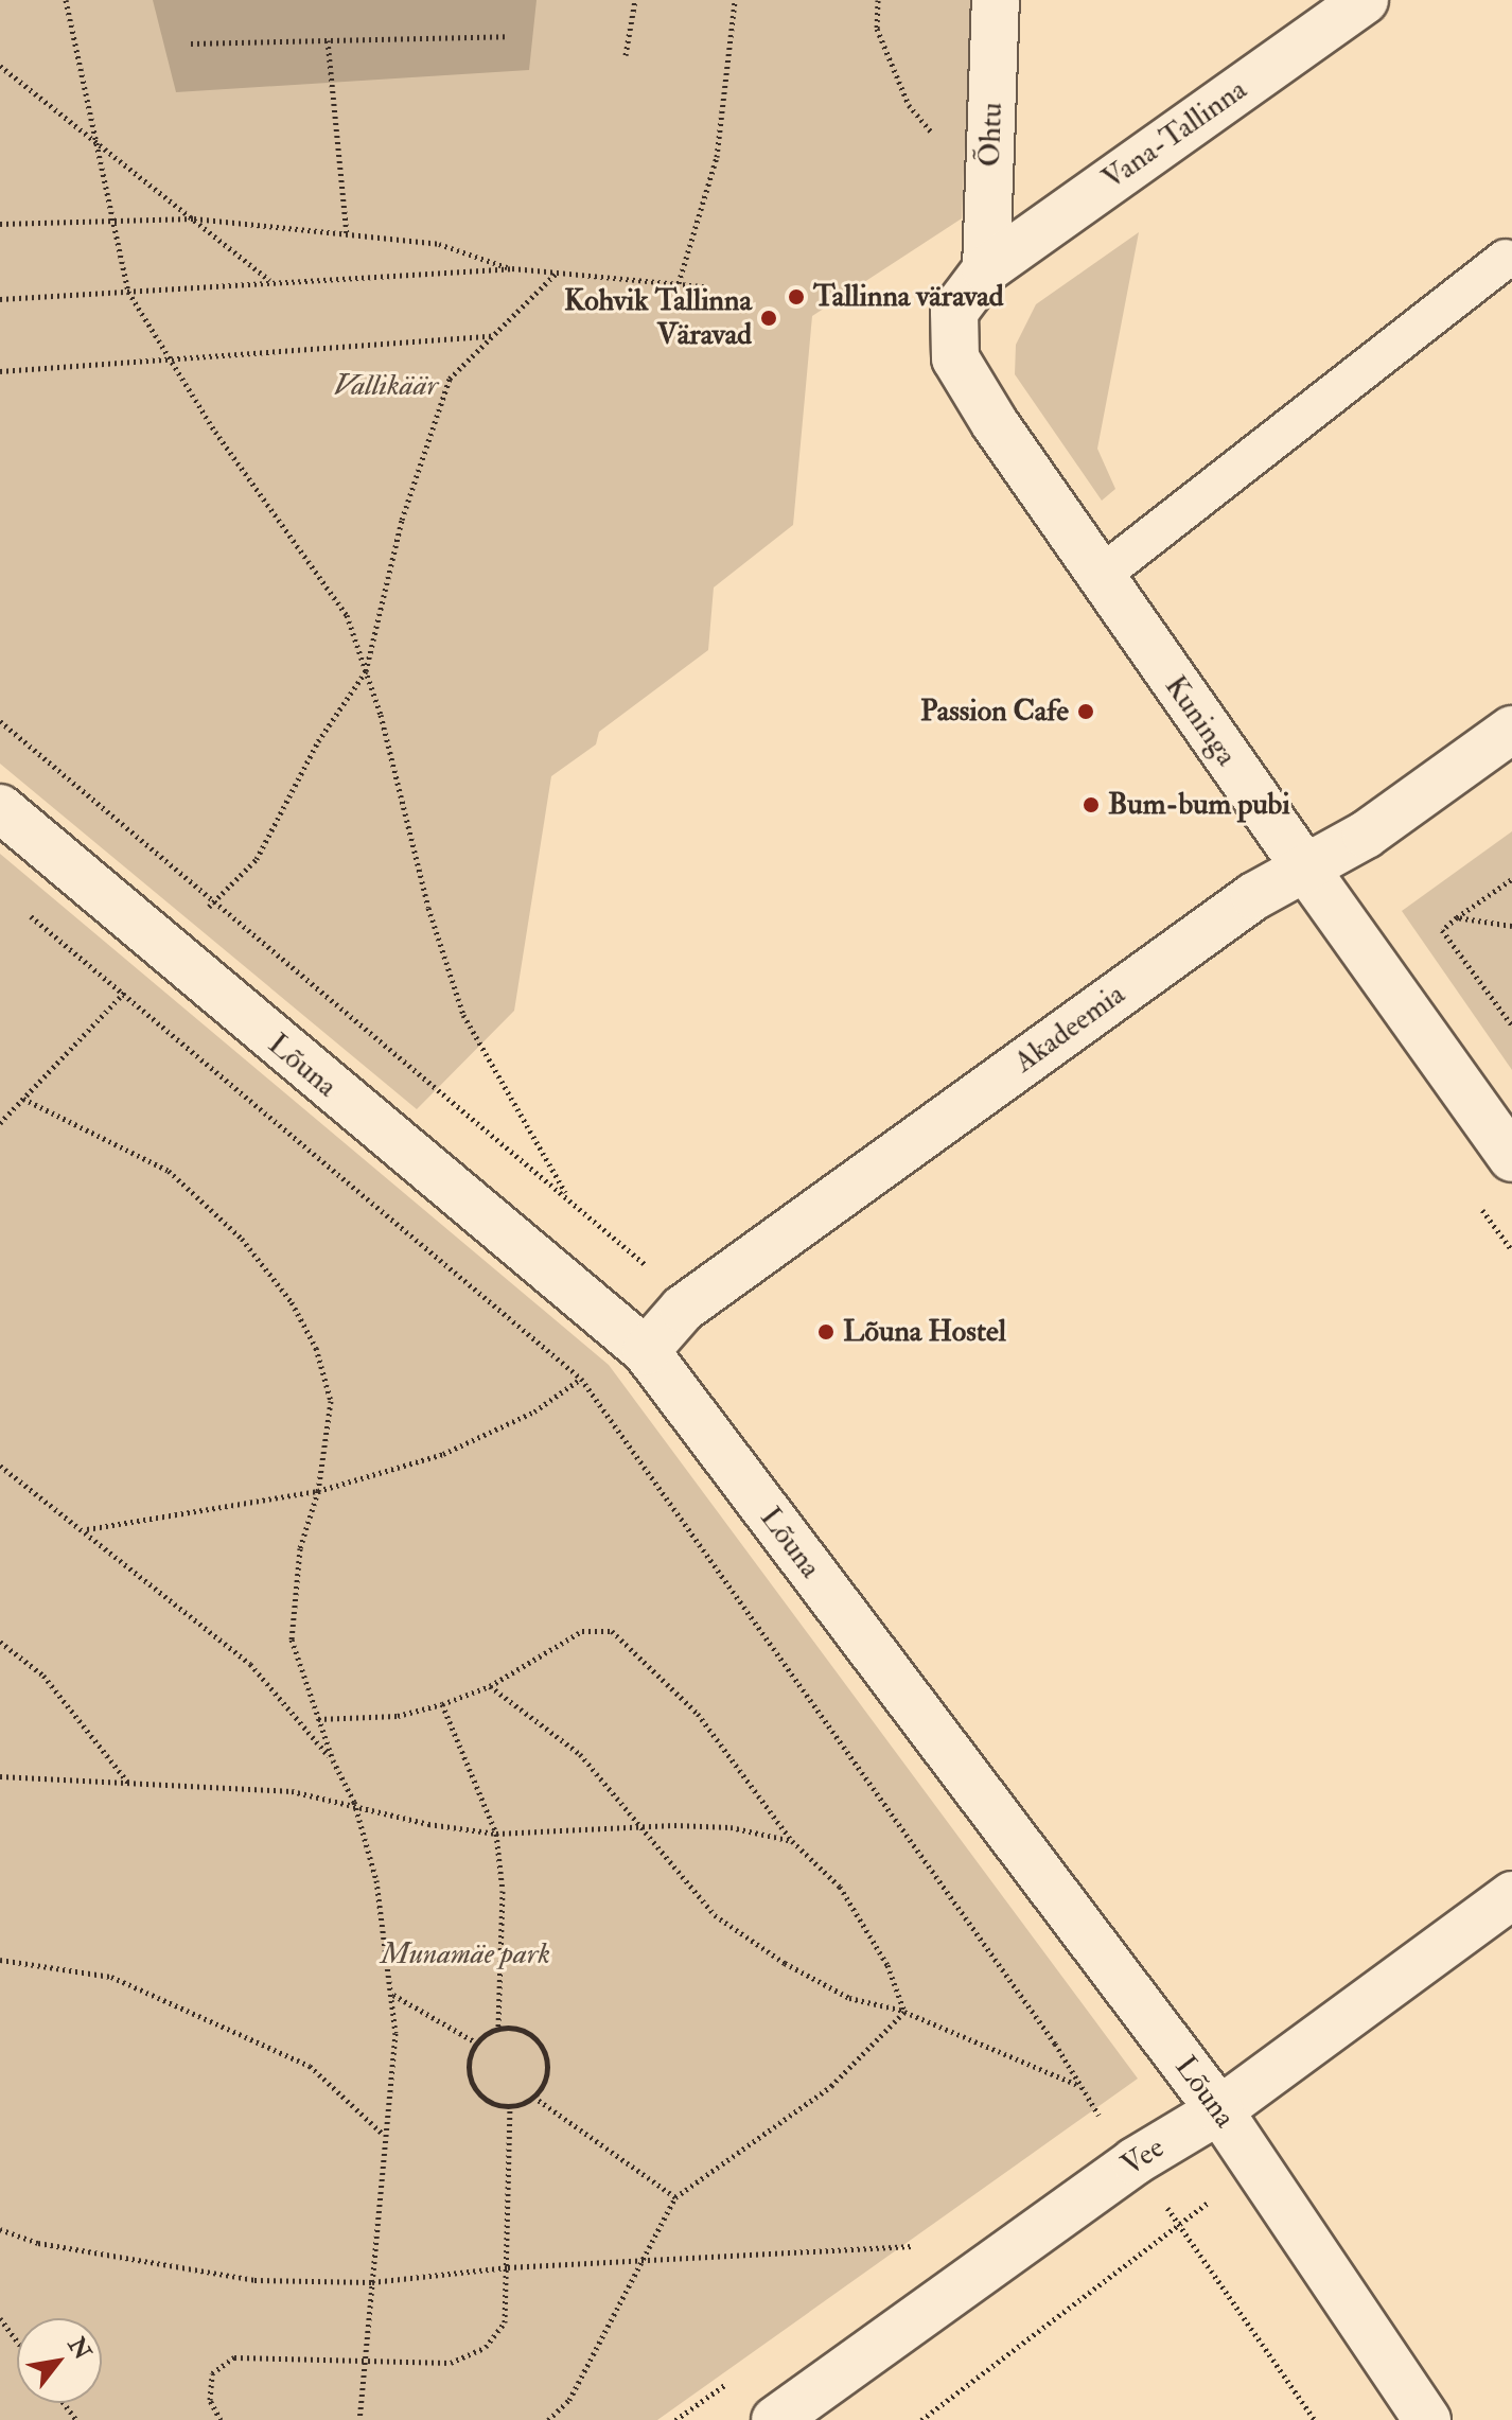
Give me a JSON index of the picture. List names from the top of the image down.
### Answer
{
  "streets": {
    "street": [
      "Õhtu",
      "Vana-Tallinna",
      "Kuninga",
      "Akadeemia",
      "Lõuna",
      "Vee"
    ]
  },
  "crossings": [
    ["Õhtu", "Vana-Tallinna"],
    ["Õhtu", "Kuninga"],
    ["Vana-Tallinna", "Kuninga"],
    ["Kuninga", "Akadeemia"],
    ["Akadeemia", "Lõuna"],
    ["Lõuna", "Vee"]
  ],
  "parks": ["Vallikäär", "Munamäe park"],
  "places": [
    "Tallinna väravad",
    "Kohvik Tallinna Väravad",
    "Passion Cafe",
    "Bum-bum pubi",
    "Lõuna Hostel"
  ],
  "north": "top right"
}
